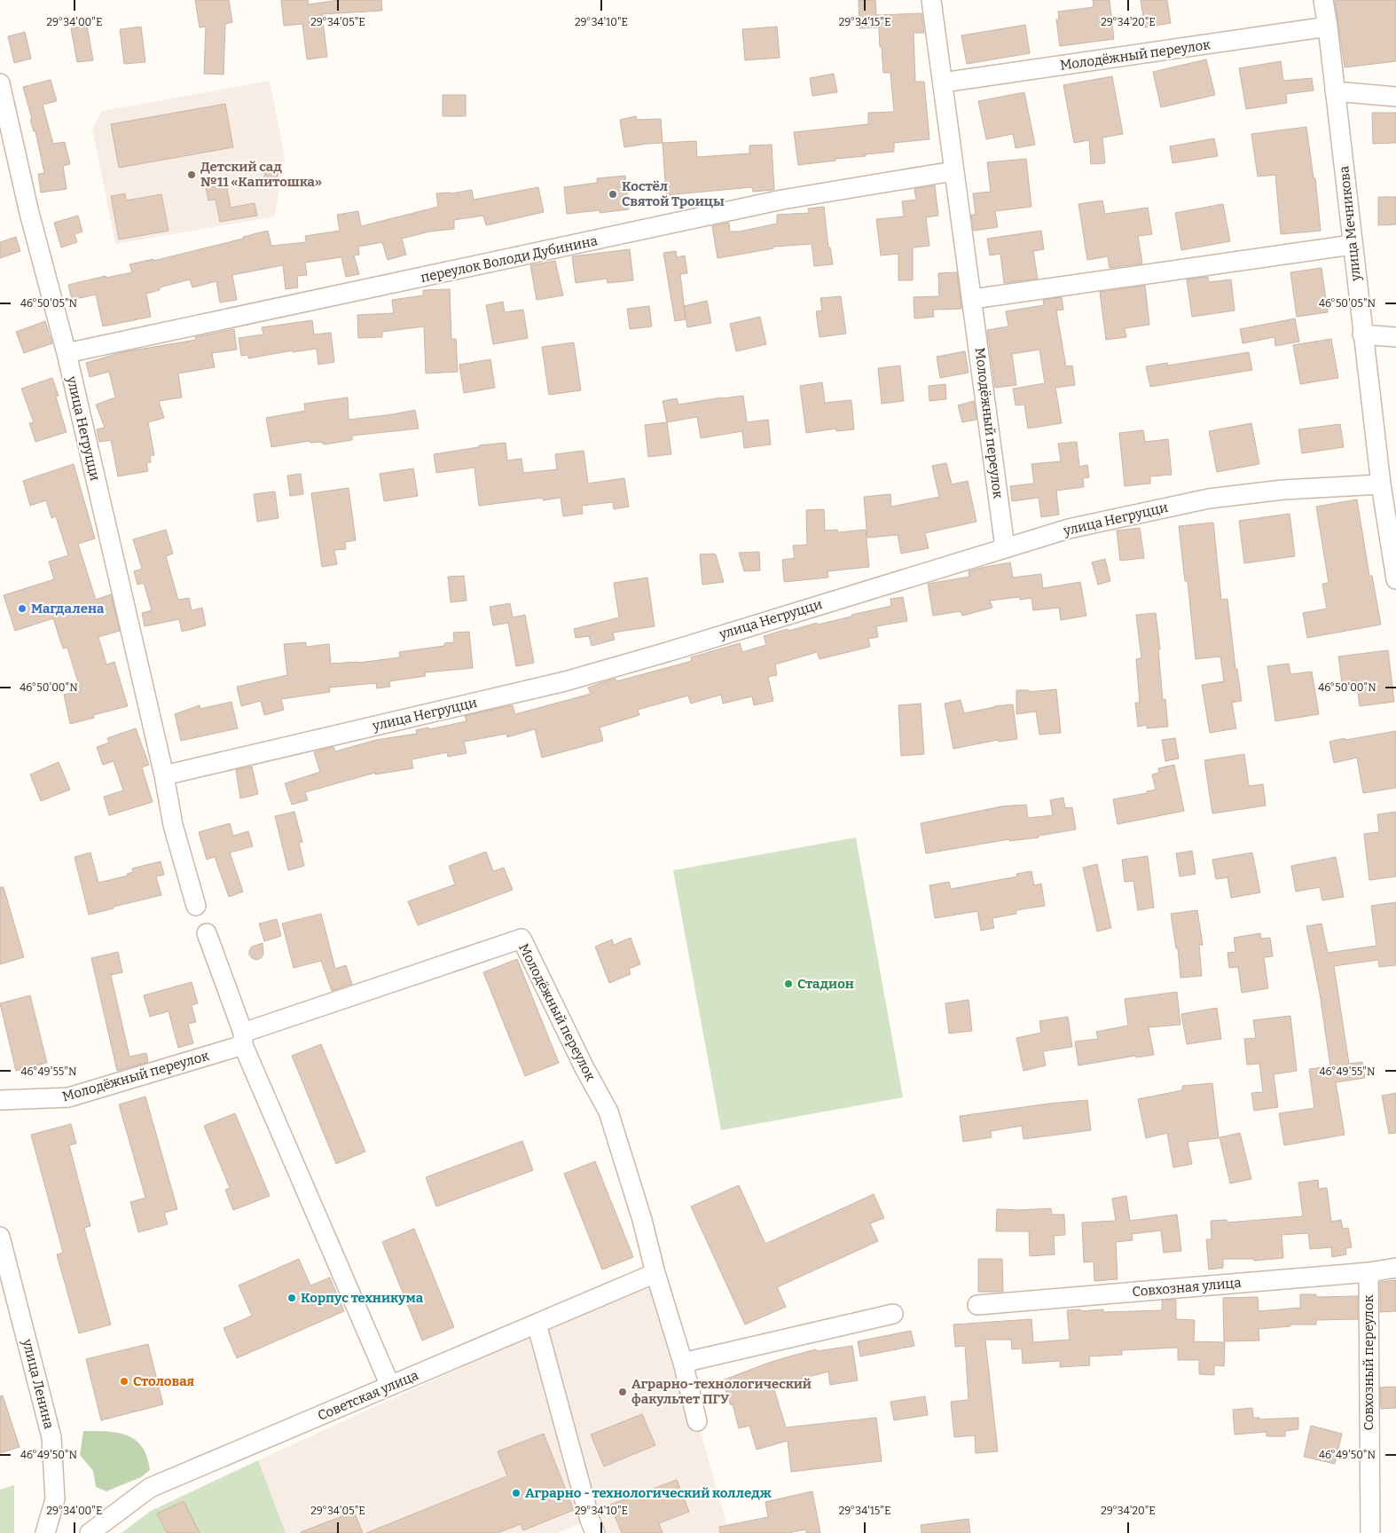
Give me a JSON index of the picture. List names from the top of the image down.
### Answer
{
  "streets": {
    "street": [
      "Молодёжный переулок",
      "улица Мечникова",
      "переулок Володи Дубинина",
      "улица Негруцци",
      "Совхозная улица",
      "Совхозный переулок",
      "улица Ленина",
      "Советская улица"
    ]
  },
  "crossings": [
    ["Молодёжный переулок", "улица Мечникова"],
    ["Молодёжный переулок", "переулок Володи Дубинина"],
    ["Молодёжный переулок", "улица Негруцци"],
    ["Молодёжный переулок", "Советская улица"],
    ["улица Мечникова", "улица Негруцци"],
    ["переулок Володи Дубинина", "улица Негруцци"],
    ["Совхозная улица", "Совхозный переулок"]
  ],
  "places": [
    "Детский сад №11 «Капитошка»",
    "Костёл Святой Троицы",
    "Магдалена",
    "Стадион",
    "Корпус техникума",
    "Столовая",
    "Аграрно-технологический факультет ПГУ",
    "Аграрно - технологический колледж"
  ],
  "coordinates": [
    "29°34'00\"E",
    "29°34'05\"E",
    "29°34'10\"E",
    "29°34'15\"E",
    "29°34'20\"E",
    "46°50'05\"N",
    "46°50'00\"N",
    "46°49'55\"N",
    "46°49'50\"N"
  ]
}
